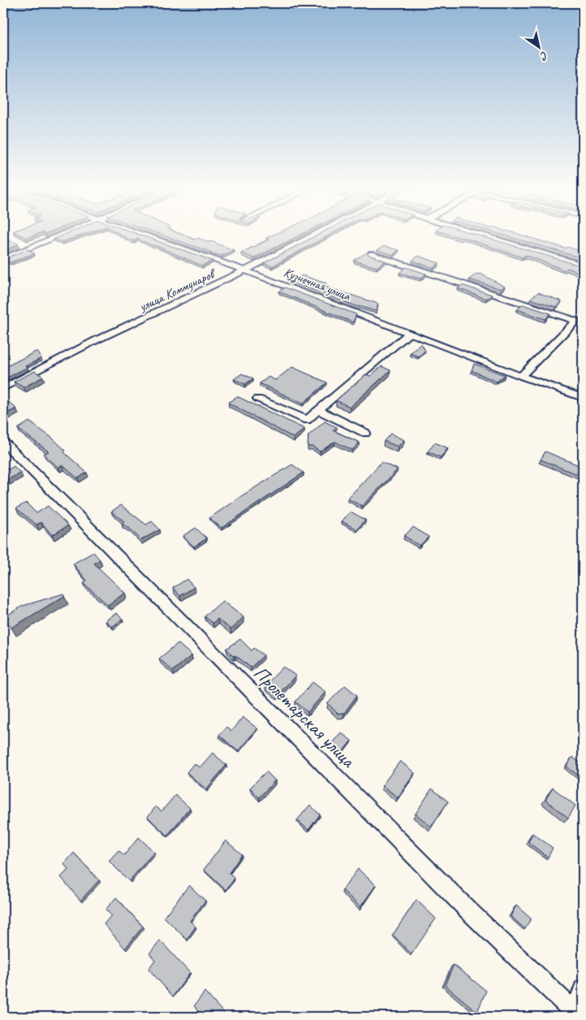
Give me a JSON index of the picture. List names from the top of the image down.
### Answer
{
  "streets": {
    "street": ["Кузнечная улица", "улица Коммунаров", "Пролетарская улица"]
  },
  "crossings": [
    ["Кузнечная улица", "улица Коммунаров"]
  ],
  "north": "bottom right"
}
